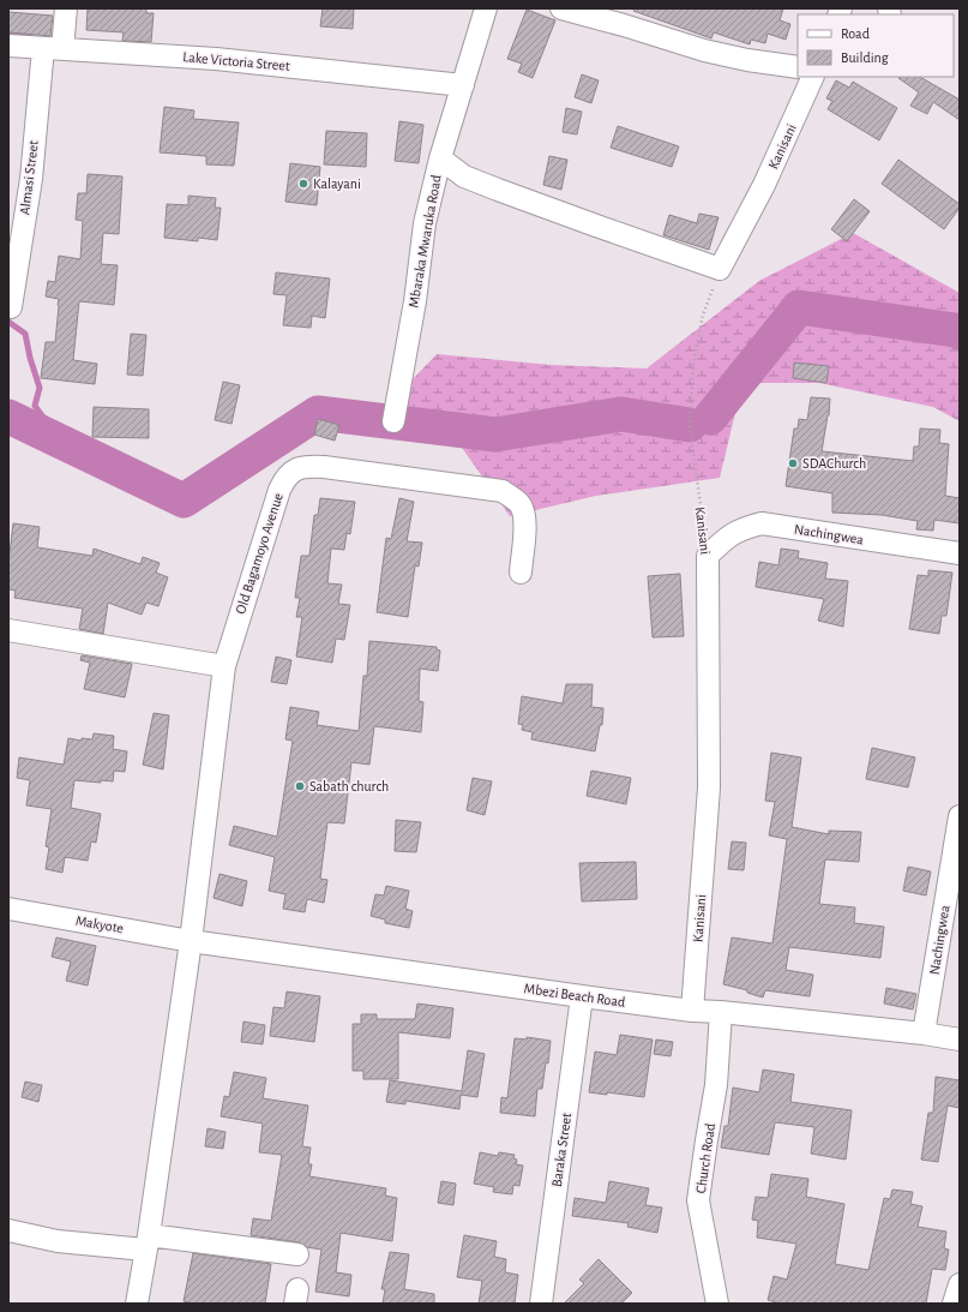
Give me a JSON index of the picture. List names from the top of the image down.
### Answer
{
  "streets": {
    "street": [
      "Lake Victoria Street",
      "Kanisani",
      "Almasi Street",
      "Mbaraka Mwaruka Road",
      "Nachingwea",
      "Old Bagamoyo Avenue",
      "Makyote",
      "Mbezi Beach Road",
      "Baraka Street",
      "Church Road"
    ]
  },
  "crossings": [
    ["Lake Victoria Street", "Almasi Street"],
    ["Lake Victoria Street", "Mbaraka Mwaruka Road"],
    ["Kanisani", "Nachingwea"],
    ["Kanisani", "Mbezi Beach Road"],
    ["Nachingwea", "Mbezi Beach Road"],
    ["Old Bagamoyo Avenue", "Makyote"],
    ["Old Bagamoyo Avenue", "Mbezi Beach Road"],
    ["Makyote", "Mbezi Beach Road"],
    ["Mbezi Beach Road", "Baraka Street"],
    ["Mbezi Beach Road", "Church Road"]
  ],
  "places": ["Kalayani", "SDAChurch", "Sabath church"],
  "legend": ["Road", "Building"]
}
